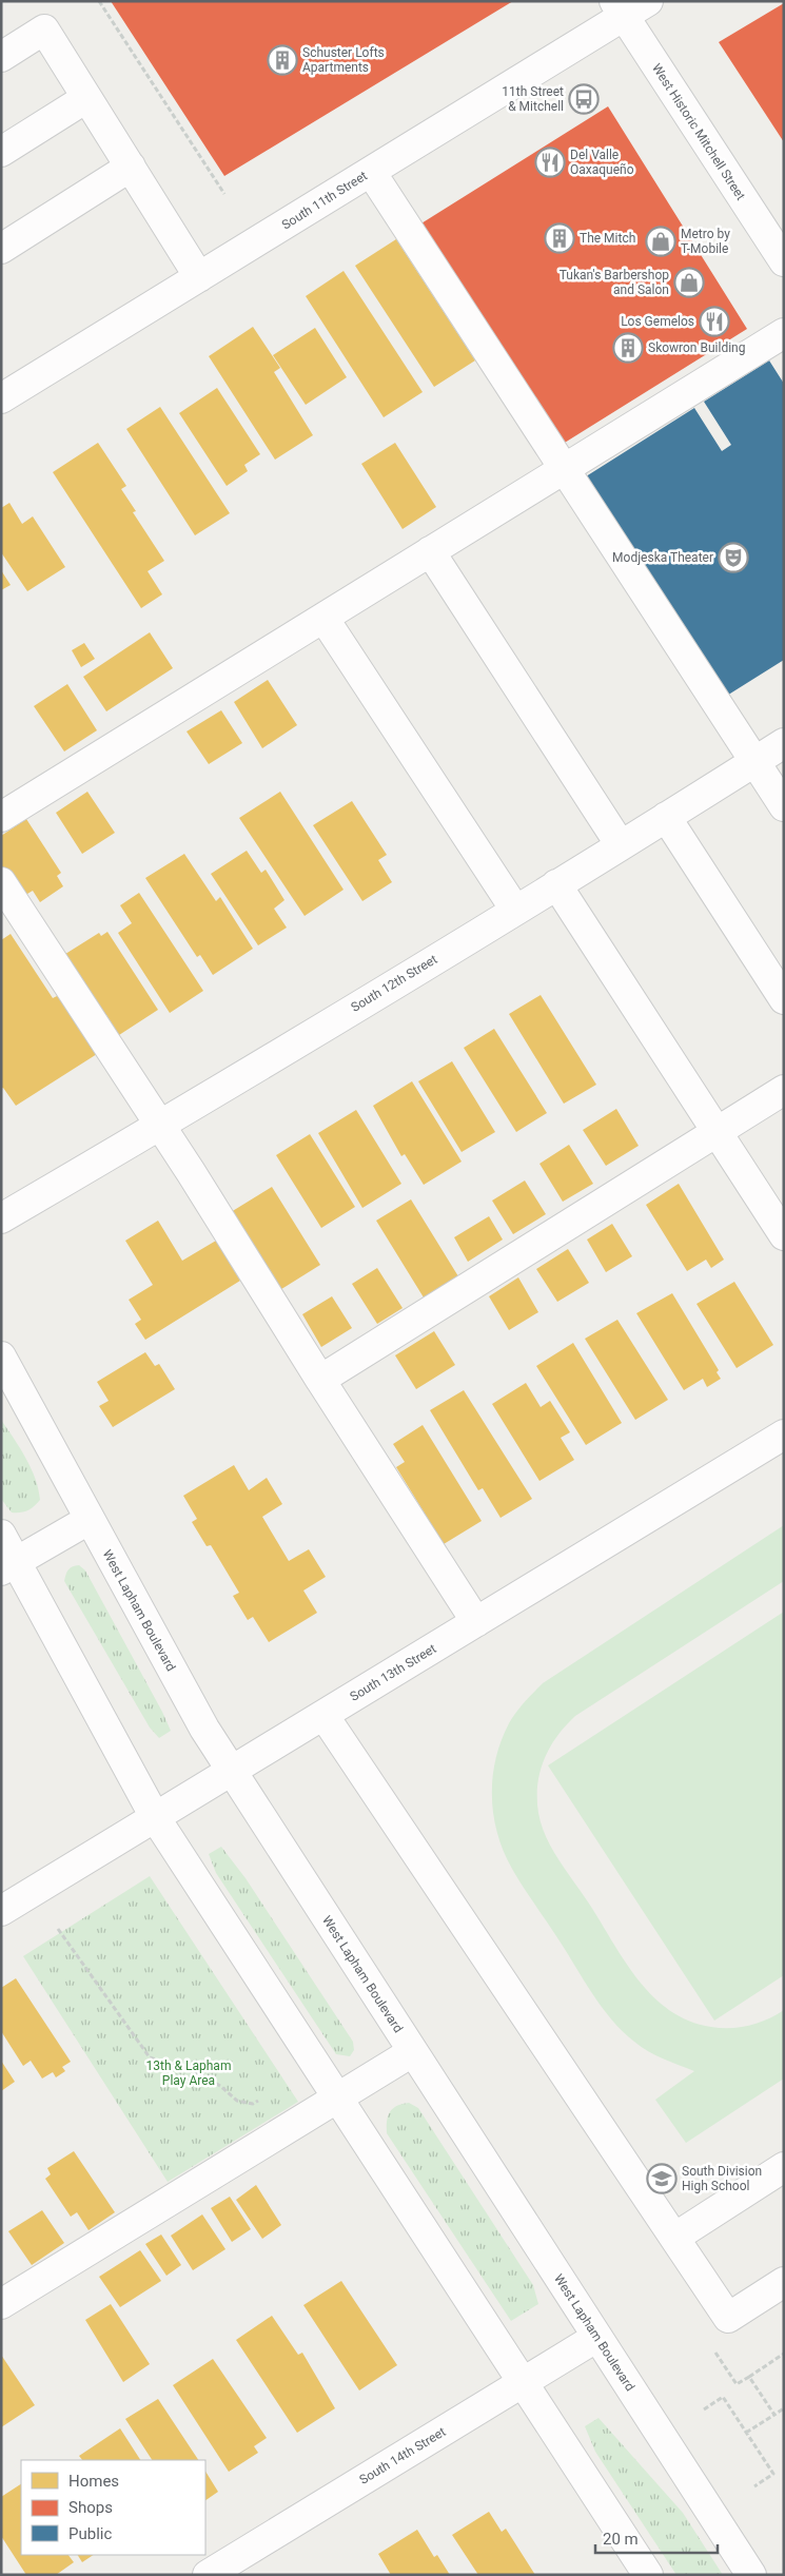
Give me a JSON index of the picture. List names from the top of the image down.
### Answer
{
  "streets": {
    "street": [
      "West Historic Mitchell Street",
      "South 11th Street",
      "South 12th Street",
      "West Lapham Boulevard",
      "South 13th Street",
      "South 14th Street"
    ]
  },
  "crossings": [
    ["West Historic Mitchell Street", "South 11th Street"],
    ["West Lapham Boulevard", "South 13th Street"],
    ["West Lapham Boulevard", "South 14th Street"]
  ],
  "parks": ["13th & Lapham Play Area"],
  "places": {
    "building": ["Schuster Lofts Apartments", "The Mitch", "Skowron Building"],
    "bus stop": ["11th Street & Mitchell"],
    "restaurant": ["Del Valle Oaxaqueño", "Los Gemelos"],
    "shop": ["Metro by T-Mobile", "Tukan's Barbershop and Salon"],
    "theatre": ["Modjeska Theater"],
    "school or university": ["South Division High School"]
  },
  "legend": ["Homes", "Shops", "Public"],
  "scale_bar": "20 m"
}
